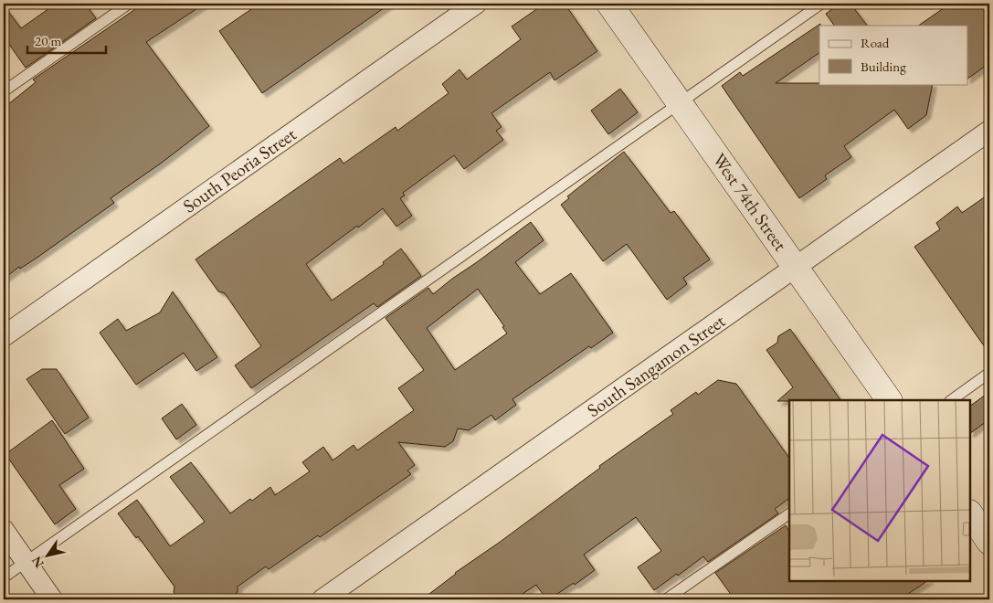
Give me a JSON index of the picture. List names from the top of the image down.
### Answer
{
  "streets": {
    "street": ["South Peoria Street", "West 74th Street", "South Sangamon Street"]
  },
  "crossings": [
    ["West 74th Street", "South Sangamon Street"]
  ],
  "legend": ["Road", "Building"],
  "scale_bar": "20 m",
  "north": "bottom left"
}
